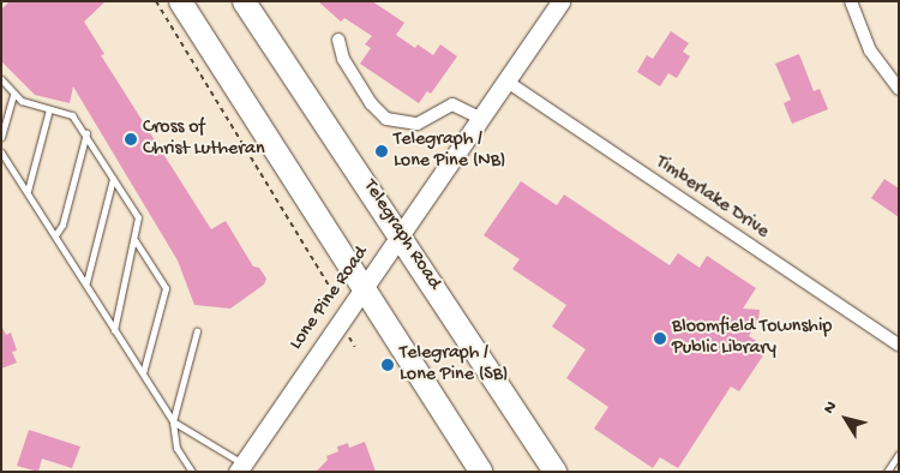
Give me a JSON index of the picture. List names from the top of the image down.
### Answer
{
  "streets": {
    "highway": ["Telegraph Road"],
    "street": ["Timberlake Drive", "Lone Pine Road"]
  },
  "crossings": [
    ["Timberlake Drive", "Lone Pine Road"],
    ["Telegraph Road", "Lone Pine Road"]
  ],
  "places": [
    "Cross of Christ Lutheran",
    "Telegraph / Lone Pine (NB)",
    "Bloomfield Township Public Library",
    "Telegraph / Lone Pine (SB)"
  ],
  "north": "top left"
}
